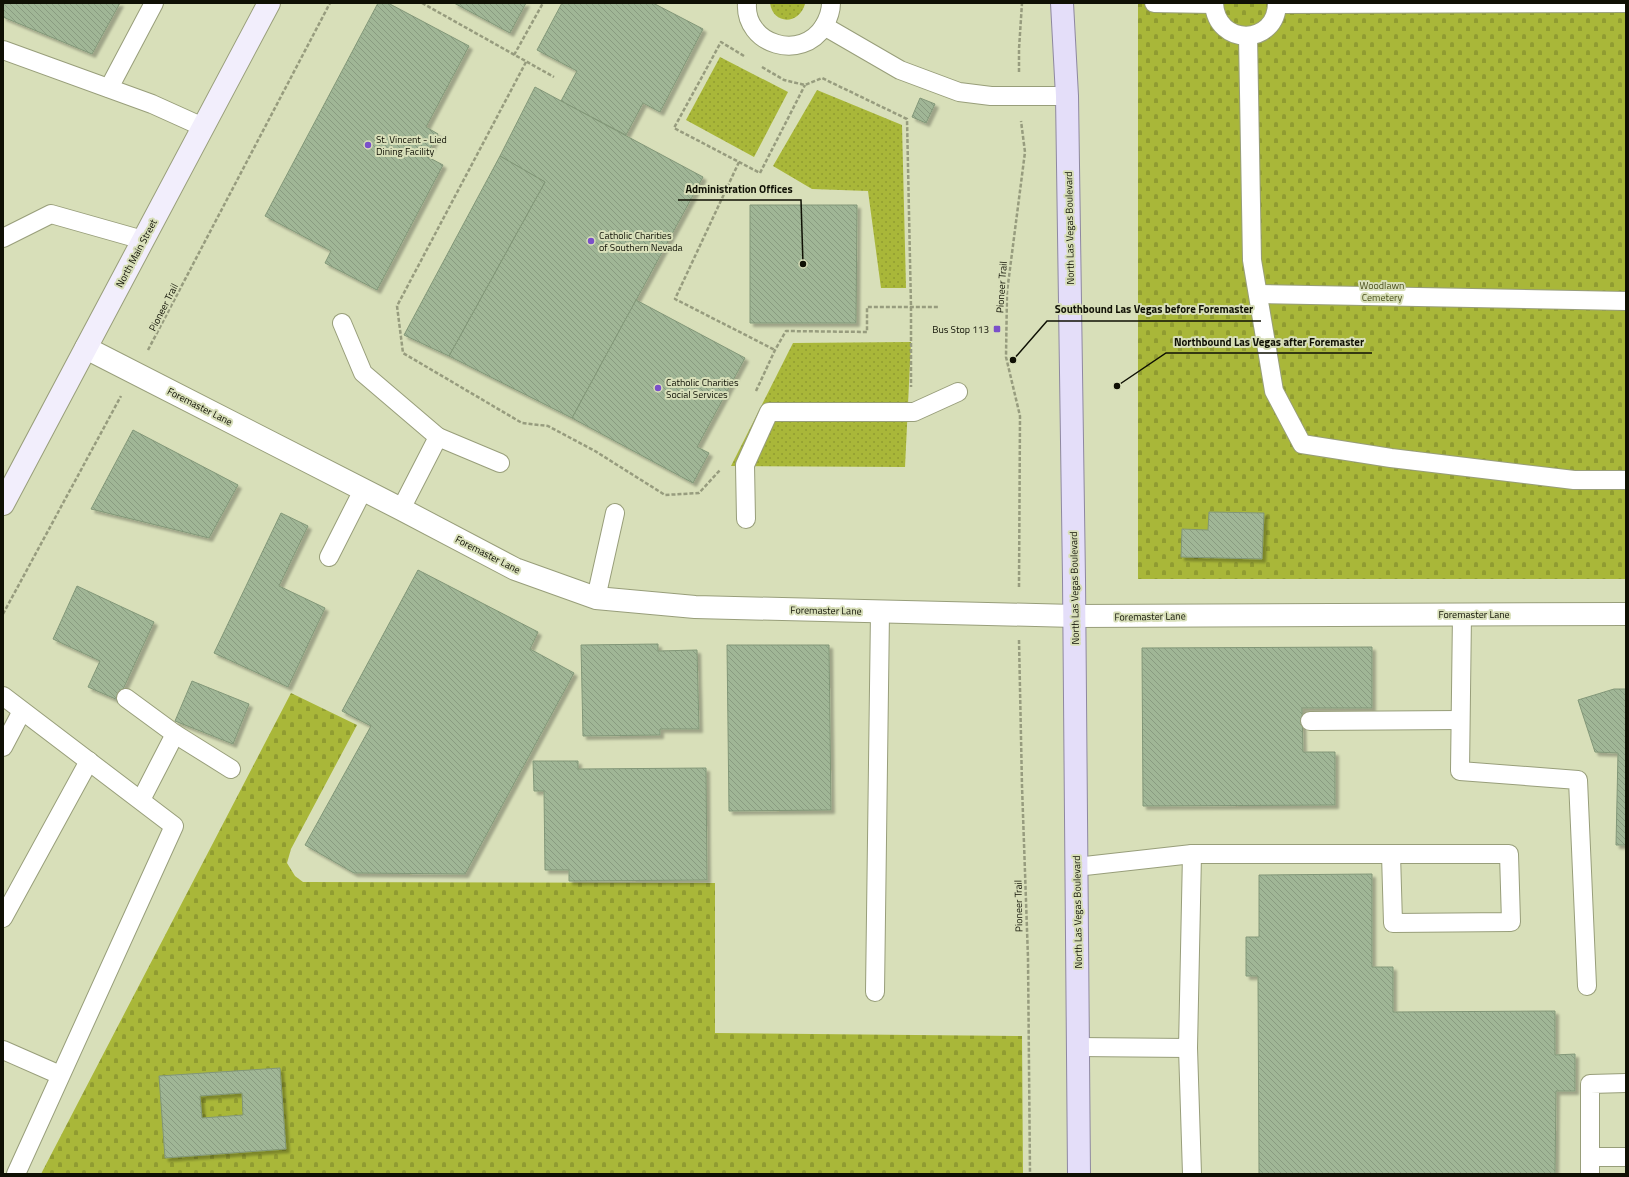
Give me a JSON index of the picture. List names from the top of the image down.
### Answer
{
  "streets": {
    "main road": ["North Las Vegas Boulevard", "North Main Street"],
    "street": ["Foremaster Lane"],
    "path": ["Pioneer Trail"]
  },
  "crossings": [
    ["North Las Vegas Boulevard", "Foremaster Lane"],
    ["North Main Street", "Foremaster Lane"],
    ["Pioneer Trail", "Foremaster Lane"]
  ],
  "parks": ["Woodlawn Cemetery"],
  "places": {
    "other": [
      "St. Vincent - Lied Dining Facility",
      "Catholic Charities of Southern Nevada",
      "Administration Offices",
      "Southbound Las Vegas before Foremaster",
      "Northbound Las Vegas after Foremaster",
      "Catholic Charities Social Services"
    ],
    "transit": ["Bus Stop 113"]
  }
}
